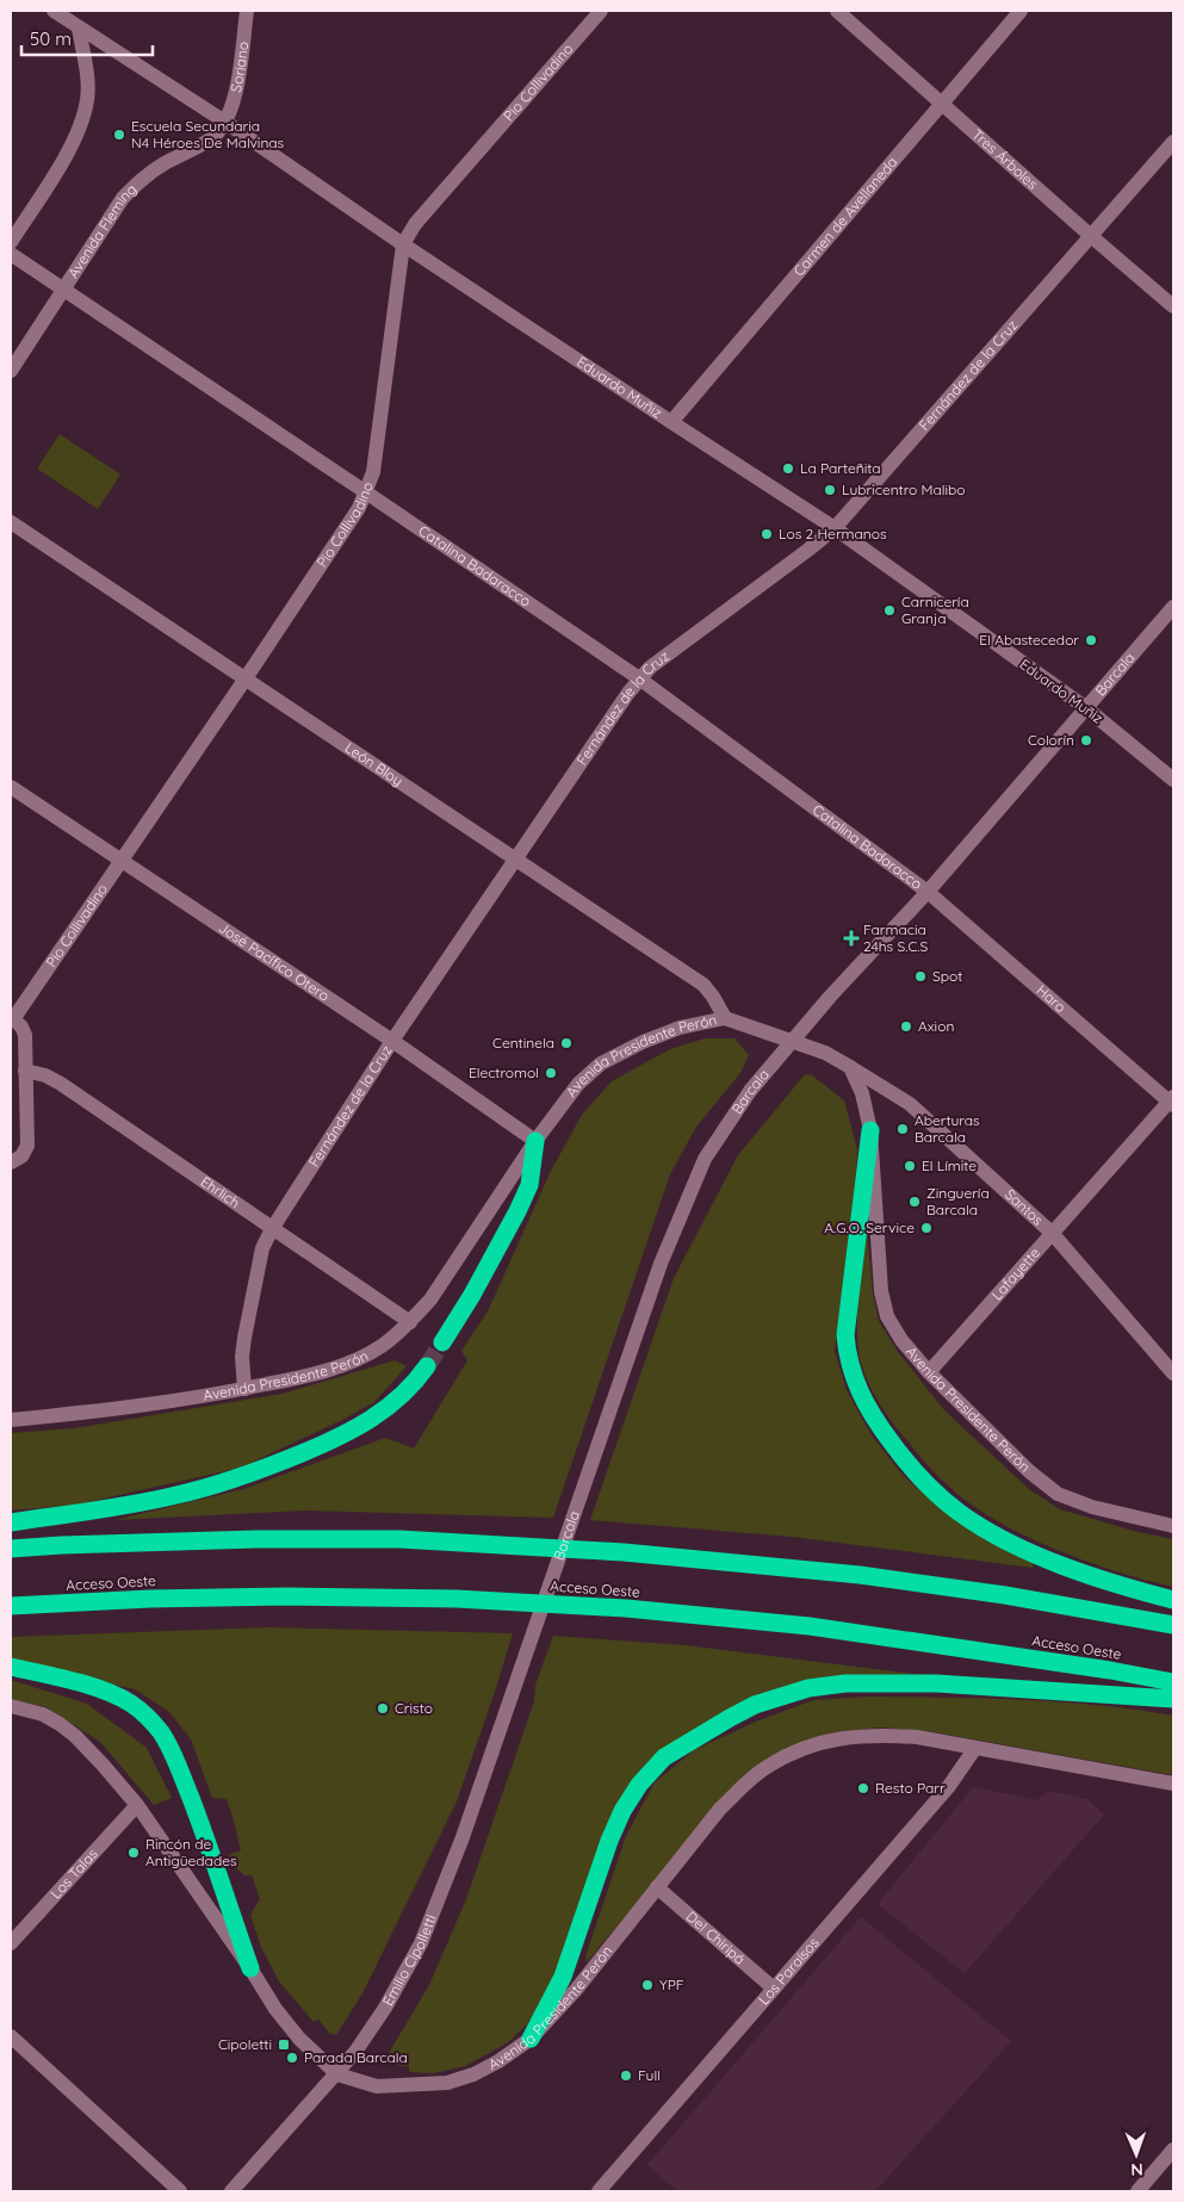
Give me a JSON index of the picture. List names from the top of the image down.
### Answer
{
  "streets": {
    "highway": ["Acceso Oeste"],
    "street": [
      "Soriano",
      "Pio Collivadino",
      "Tres Árboles",
      "Carmen de Avellaneda",
      "Avenida Fleming",
      "Fernández de la Cruz",
      "Eduardo Muñiz",
      "Catalina Badaracco",
      "Barcala",
      "León Bloy",
      "José Pacífico Otero",
      "Haro",
      "Avenida Presidente Perón",
      "Ehrlich",
      "Santos",
      "Lafayette",
      "Los Talas",
      "Del Chiripá",
      "Emilio Cipolletti",
      "Los Paraísos"
    ]
  },
  "crossings": [
    ["Soriano", "Avenida Fleming"],
    ["Soriano", "Eduardo Muñiz"],
    ["Pio Collivadino", "Eduardo Muñiz"],
    ["Pio Collivadino", "Catalina Badaracco"],
    ["Pio Collivadino", "León Bloy"],
    ["Pio Collivadino", "José Pacífico Otero"],
    ["Tres Árboles", "Carmen de Avellaneda"],
    ["Tres Árboles", "Fernández de la Cruz"],
    ["Carmen de Avellaneda", "Eduardo Muñiz"],
    ["Avenida Fleming", "Eduardo Muñiz"],
    ["Avenida Fleming", "Catalina Badaracco"],
    ["Fernández de la Cruz", "Eduardo Muñiz"],
    ["Fernández de la Cruz", "Catalina Badaracco"],
    ["Fernández de la Cruz", "León Bloy"],
    ["Fernández de la Cruz", "José Pacífico Otero"],
    ["Fernández de la Cruz", "Avenida Presidente Perón"],
    ["Fernández de la Cruz", "Ehrlich"],
    ["Eduardo Muñiz", "Barcala"],
    ["Catalina Badaracco", "Barcala"],
    ["Catalina Badaracco", "Haro"],
    ["Barcala", "Haro"],
    ["Barcala", "Avenida Presidente Perón"],
    ["Barcala", "Emilio Cipolletti"],
    ["León Bloy", "Avenida Presidente Perón"],
    ["José Pacífico Otero", "Avenida Presidente Perón"],
    ["Haro", "Lafayette"],
    ["Avenida Presidente Perón", "Ehrlich"],
    ["Avenida Presidente Perón", "Santos"],
    ["Avenida Presidente Perón", "Lafayette"],
    ["Avenida Presidente Perón", "Los Talas"],
    ["Avenida Presidente Perón", "Del Chiripá"],
    ["Avenida Presidente Perón", "Emilio Cipolletti"],
    ["Avenida Presidente Perón", "Los Paraísos"],
    ["Santos", "Lafayette"],
    ["Del Chiripá", "Los Paraísos"]
  ],
  "places": {
    "other": [
      "Escuela Secundaria N4 Héroes De Malvinas",
      "La Parteñita",
      "Lubricentro Malibo",
      "Los 2 Hermanos",
      "Carnicería Granja",
      "El Abastecedor",
      "Colorín",
      "Spot",
      "Axion",
      "Centinela",
      "Electromol",
      "Aberturas Barcala",
      "El Límite",
      "Zinguería Barcala",
      "A.G.O. Service",
      "Cristo",
      "Resto Parr",
      "Rincón de Antigüedades",
      "YPF",
      "Parada Barcala",
      "Full"
    ],
    "health": ["Farmacia 24hs S.C.S"],
    "transit": ["Cipoletti"]
  },
  "scale_bar": "50 m",
  "north": "bottom"
}
